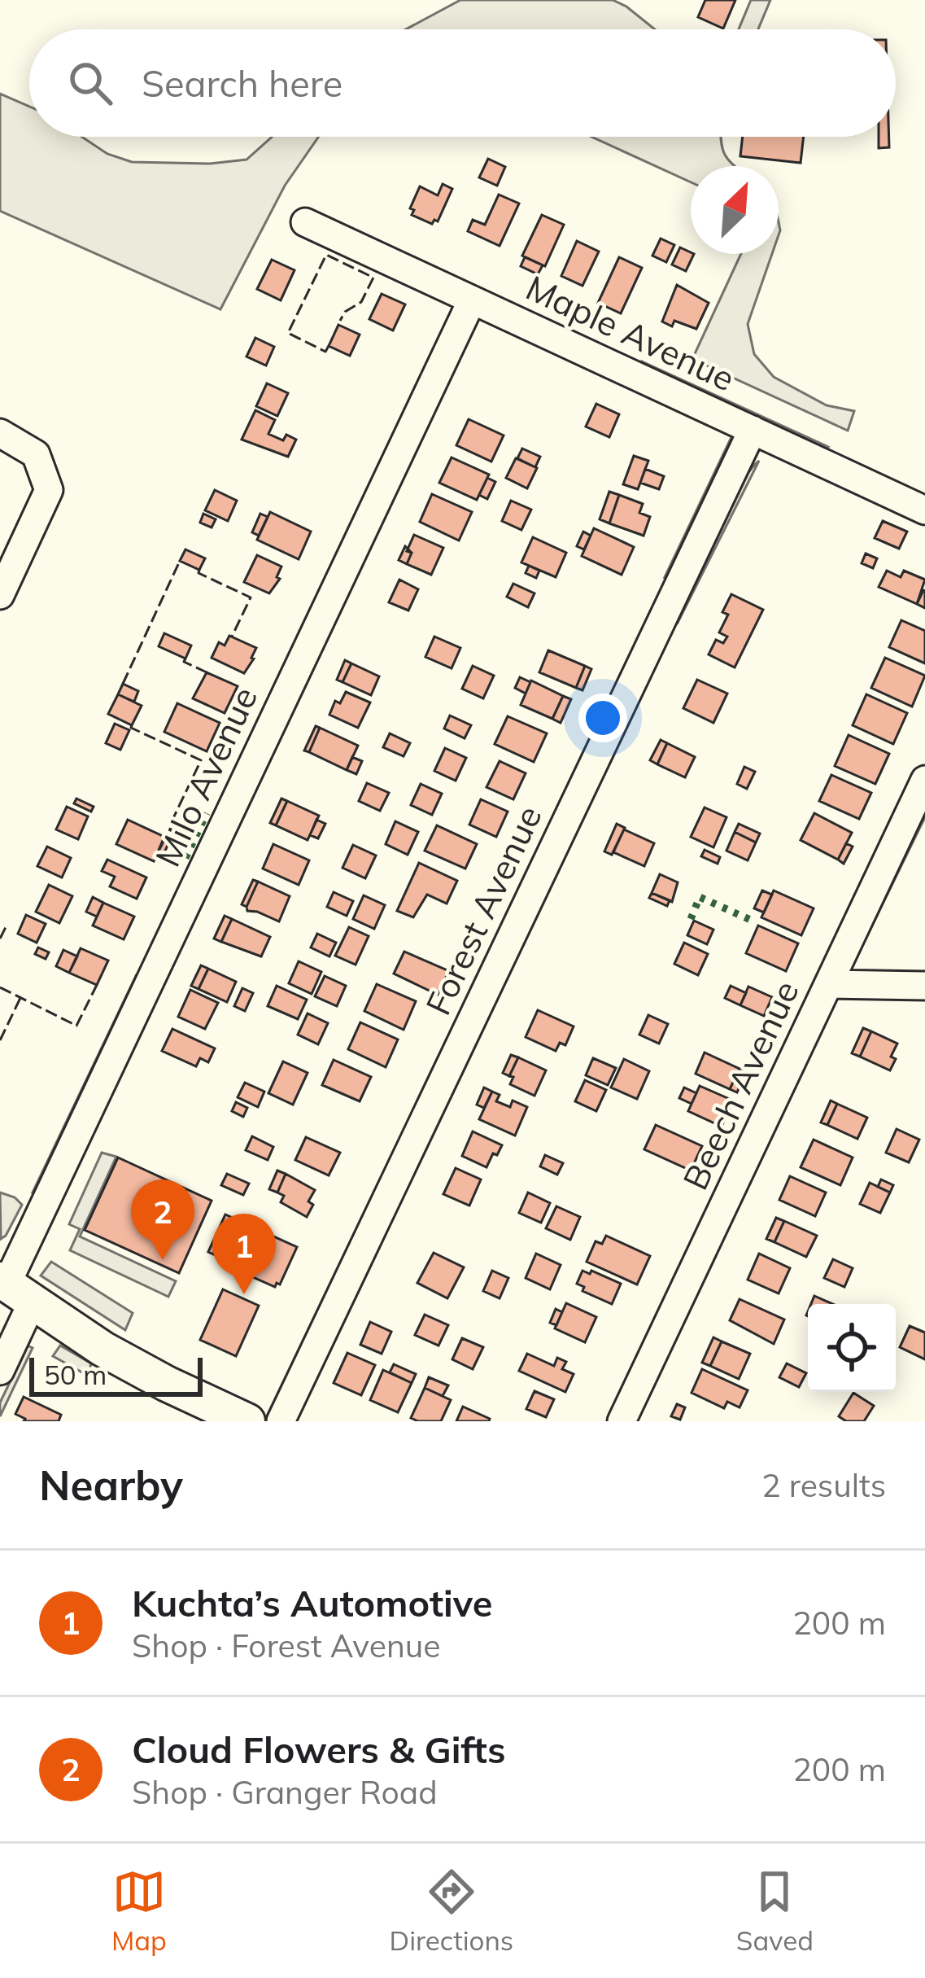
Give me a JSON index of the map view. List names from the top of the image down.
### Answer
{
  "streets": {
    "street": [
      "Maple Avenue",
      "Milo Avenue",
      "Forest Avenue",
      "Beech Avenue"
    ]
  },
  "crossings": [
    ["Maple Avenue", "Milo Avenue"],
    ["Maple Avenue", "Forest Avenue"]
  ],
  "scale_bar": "50 m",
  "north": "top right",
  "page": {
    "search": "Search here",
    "pins": ["2", "1"],
    "scale": "50 m",
    "heading": ["Nearby", "2 results"],
    "list": [
      {
        "mark": "1",
        "name": "Kuchta’s Automotive",
        "note": "Shop · Forest Avenue",
        "value": "200 m"
      },
      {
        "mark": "2",
        "name": "Cloud Flowers & Gifts",
        "note": "Shop · Granger Road",
        "value": "200 m"
      }
    ],
    "nav": ["Map", "Directions", "Saved"]
  }
}
